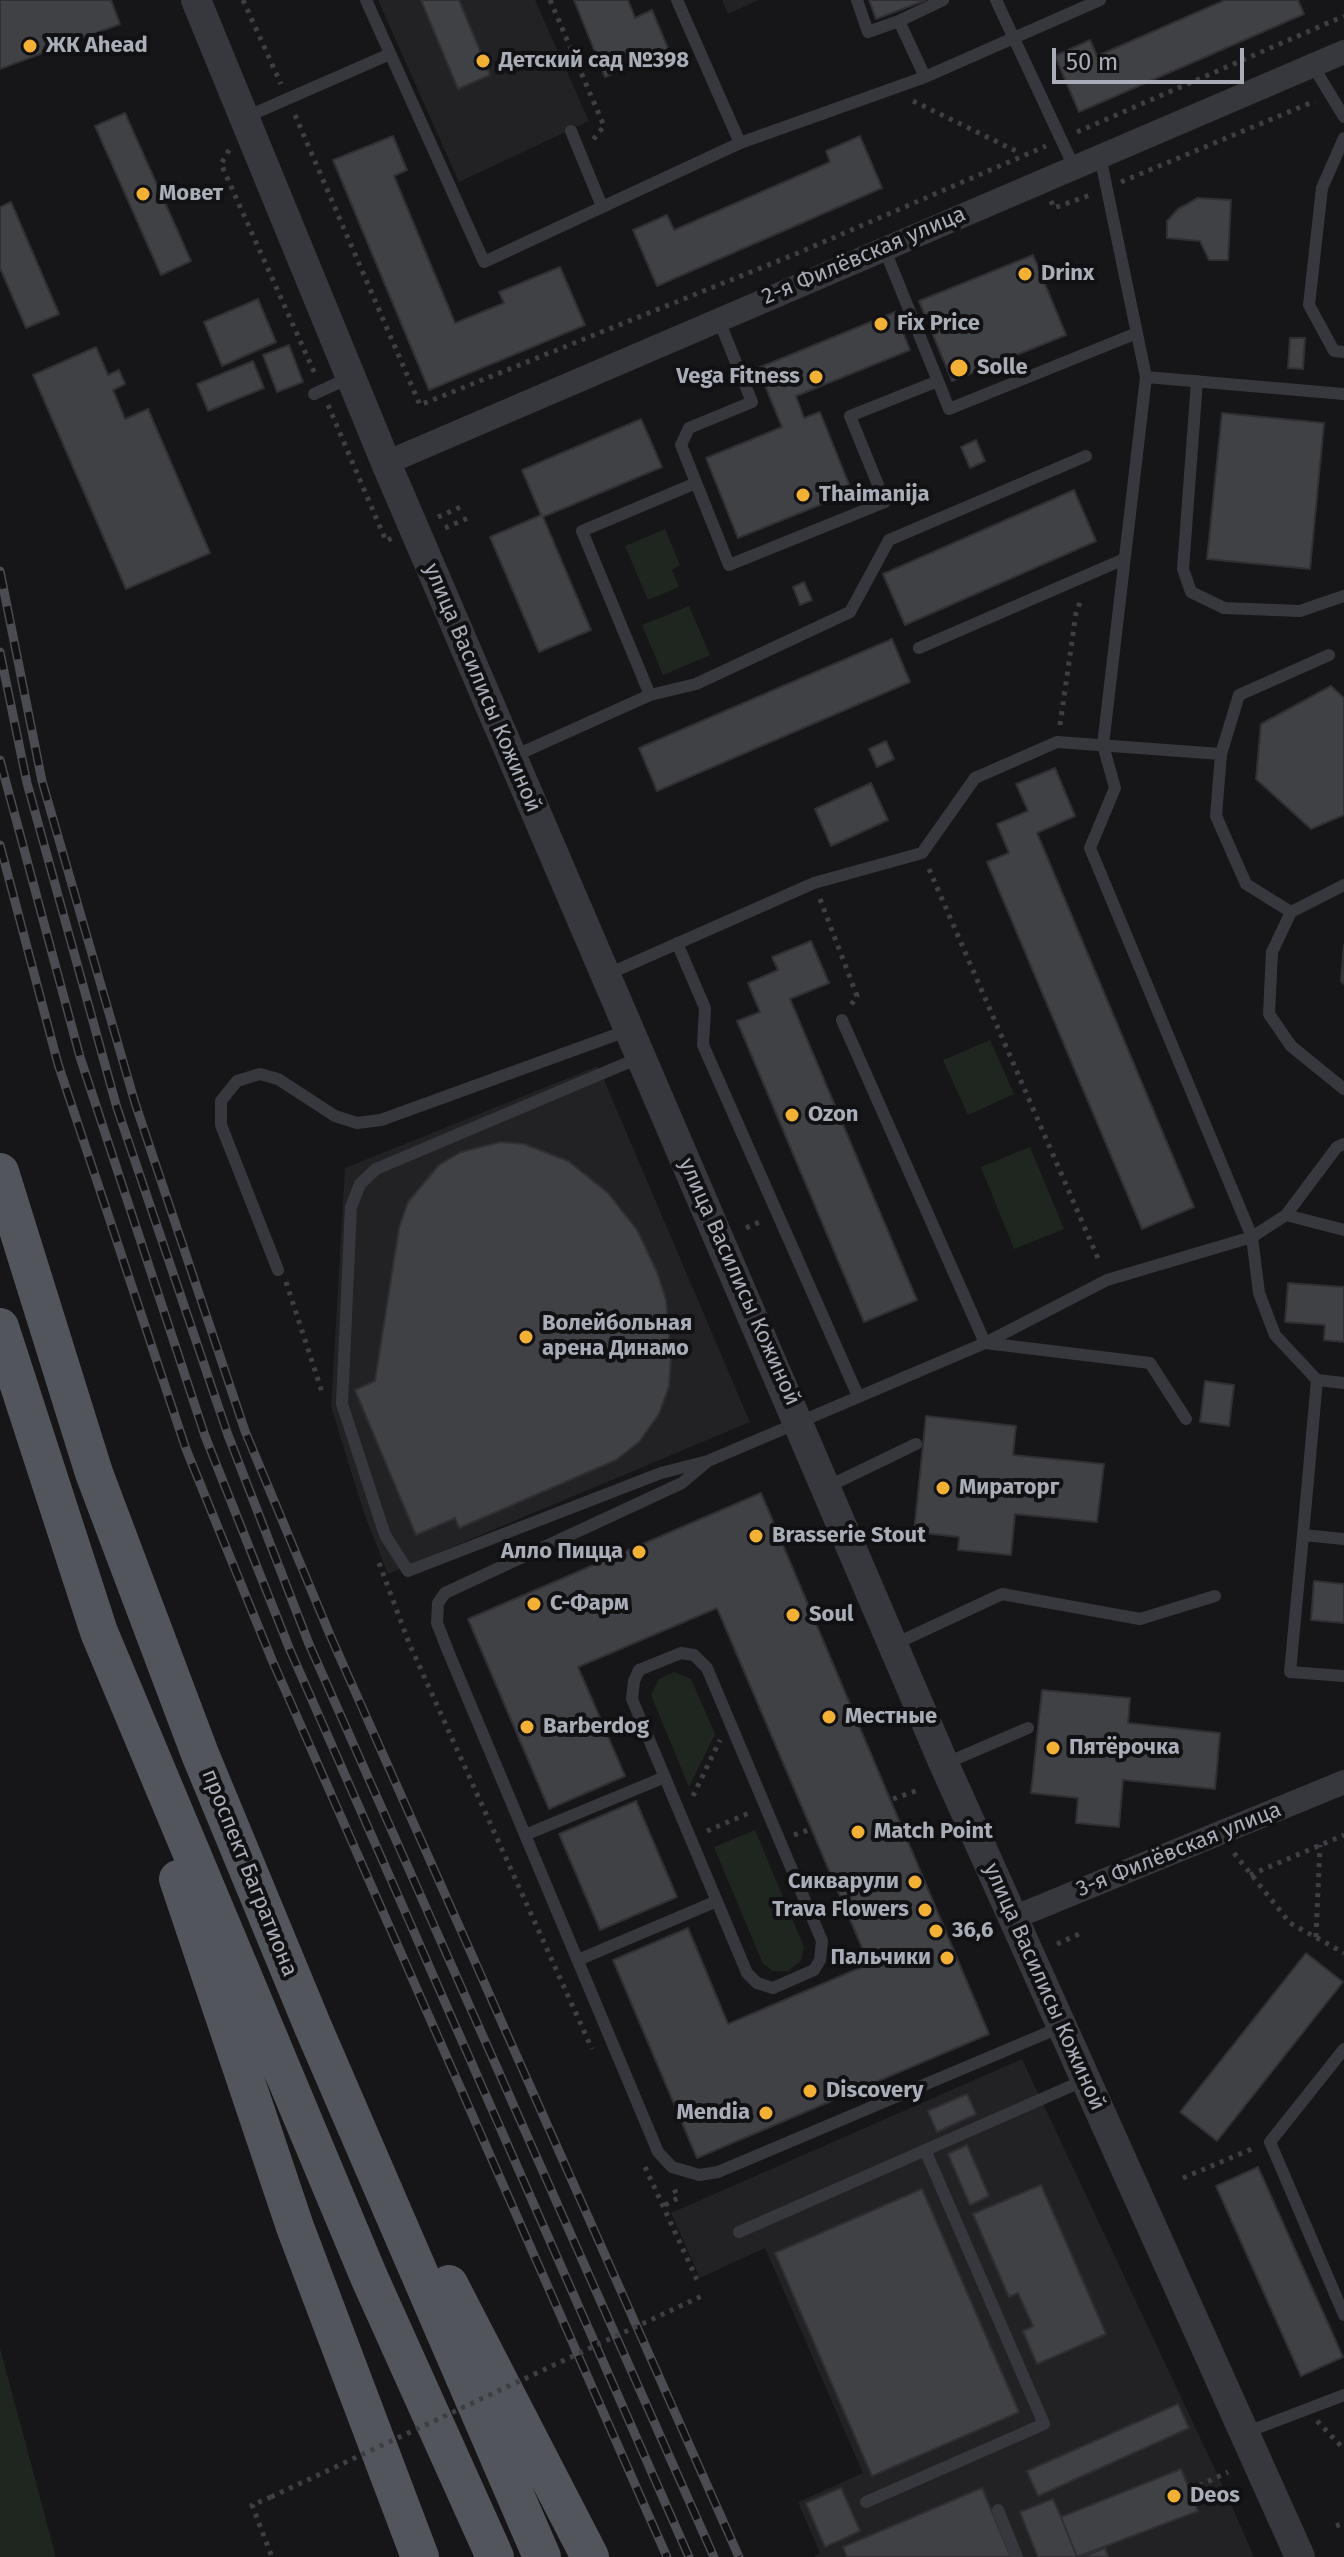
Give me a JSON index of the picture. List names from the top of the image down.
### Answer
{
  "streets": {
    "main road": ["проспект Багратиона"],
    "street": ["2-я Филёвская улица", "улица Василисы Кожиной", "3-я Филёвская улица"]
  },
  "crossings": [
    ["2-я Филёвская улица", "улица Василисы Кожиной"],
    ["улица Василисы Кожиной", "3-я Филёвская улица"]
  ],
  "places": [
    "ЖК Ahead",
    "Детский сад №398",
    "Мовет",
    "Drinx",
    "Fix Price",
    "Solle",
    "Vega Fitness",
    "Thaimanija",
    "Ozon",
    "Волейбольная арена Динамо",
    "Мираторг",
    "Brasserie Stout",
    "Алло Пицца",
    "C-Фарм",
    "Soul",
    "Местные",
    "Barberdog",
    "Пятёрочка",
    "Match Point",
    "Сикварули",
    "Trava Flowers",
    "36,6",
    "Пальчики",
    "Discovery",
    "Mendia",
    "Deos"
  ],
  "scale_bar": "50 m"
}
